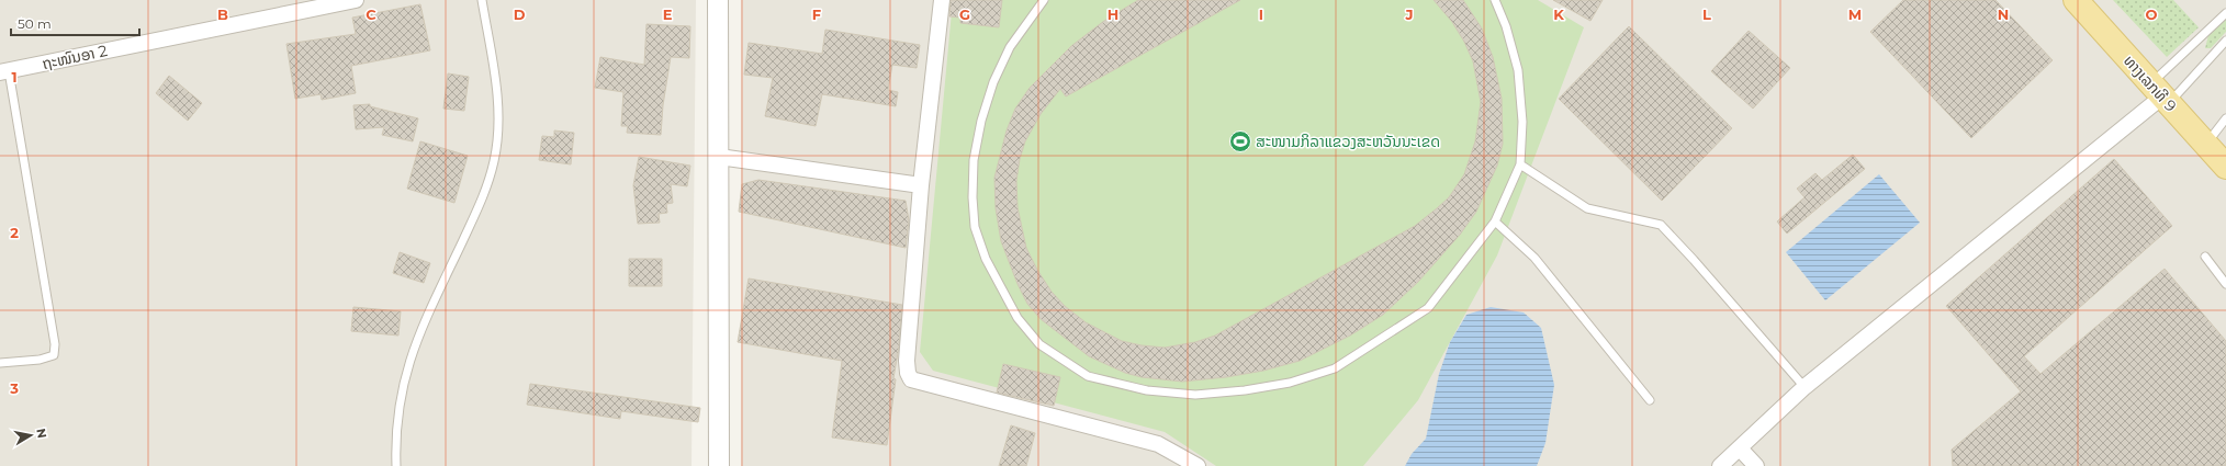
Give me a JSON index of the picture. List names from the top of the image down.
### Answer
{
  "streets": {
    "main road": ["ທາງເລກທີ 9"],
    "street": ["ຖະໜົນອາ 2"]
  },
  "places": {
    "sports": ["ສະໜາມກິລາແຂວງສະຫວັນນະເຂດ"]
  },
  "scale_bar": "50 m",
  "north": "right",
  "grid": {
    "columns": [
      "B",
      "C",
      "D",
      "E",
      "F",
      "G",
      "H",
      "I",
      "J",
      "K",
      "L",
      "M",
      "N",
      "O"
    ],
    "rows": ["1", "2", "3"]
  }
}
